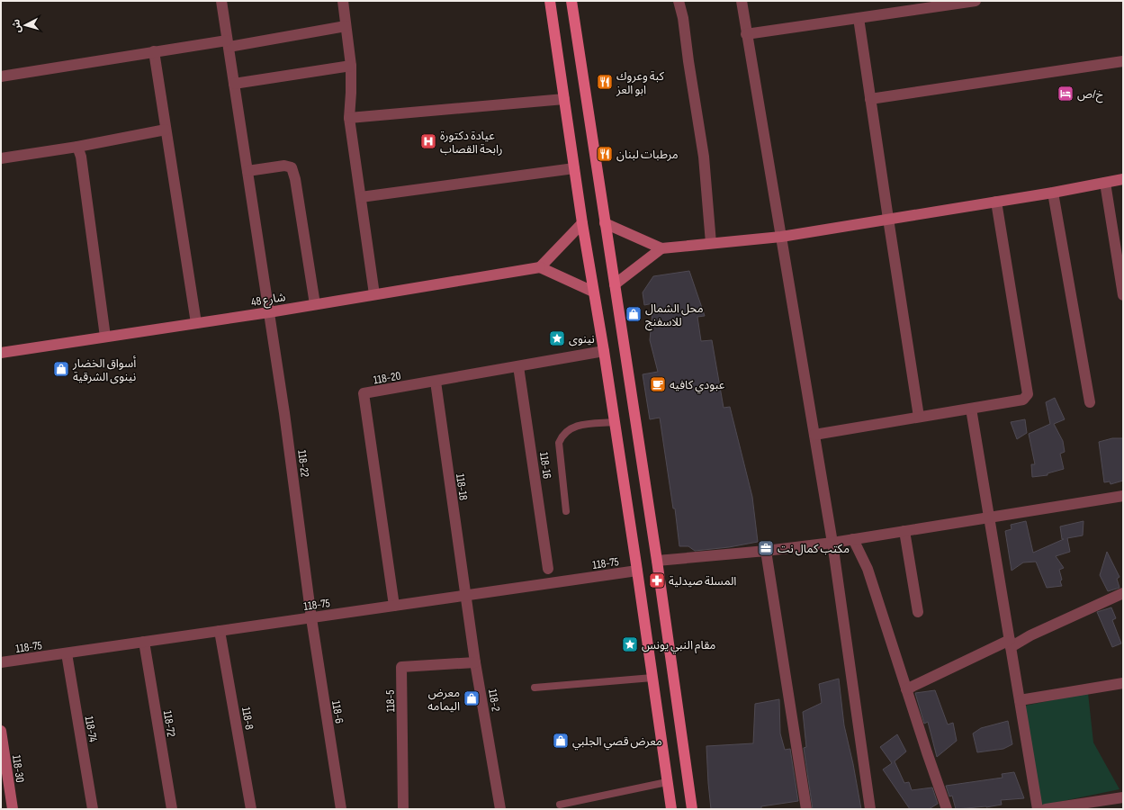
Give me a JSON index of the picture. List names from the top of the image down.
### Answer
{
  "streets": {
    "street": [
      "شارع 48",
      "118-20",
      "118-22",
      "118-16",
      "118-18",
      "118-75",
      "118-2",
      "118-5",
      "118-6",
      "118-8",
      "118-72",
      "118-74",
      "118-30"
    ]
  },
  "crossings": [
    ["شارع 48", "118-22"],
    ["118-20", "118-16"],
    ["118-20", "118-18"],
    ["118-20", "118-75"],
    ["118-22", "118-75"],
    ["118-22", "118-6"],
    ["118-18", "118-75"],
    ["118-18", "118-2"],
    ["118-75", "118-2"],
    ["118-75", "118-6"],
    ["118-75", "118-8"],
    ["118-75", "118-72"],
    ["118-75", "118-74"],
    ["118-2", "118-5"]
  ],
  "places": {
    "restaurant": ["كبة وعروك ابو العز", "مرطبات لبنان"],
    "hotel": ["خ/ص"],
    "hospital": ["عيادة دكتورة رابحة القصاب"],
    "shop": [
      "محل الشمال للاسفنج",
      "أسواق الخضار نينوى الشرقية",
      "معرض اليمامه",
      "معرض قصي الجلبي"
    ],
    "place": ["نينوى", "مقام النبي يونس"],
    "cafe": ["عبودي كافيه"],
    "office": ["مكتب كمال نت"],
    "pharmacy": ["المسلة صيدلية"]
  },
  "north": "left"
}
